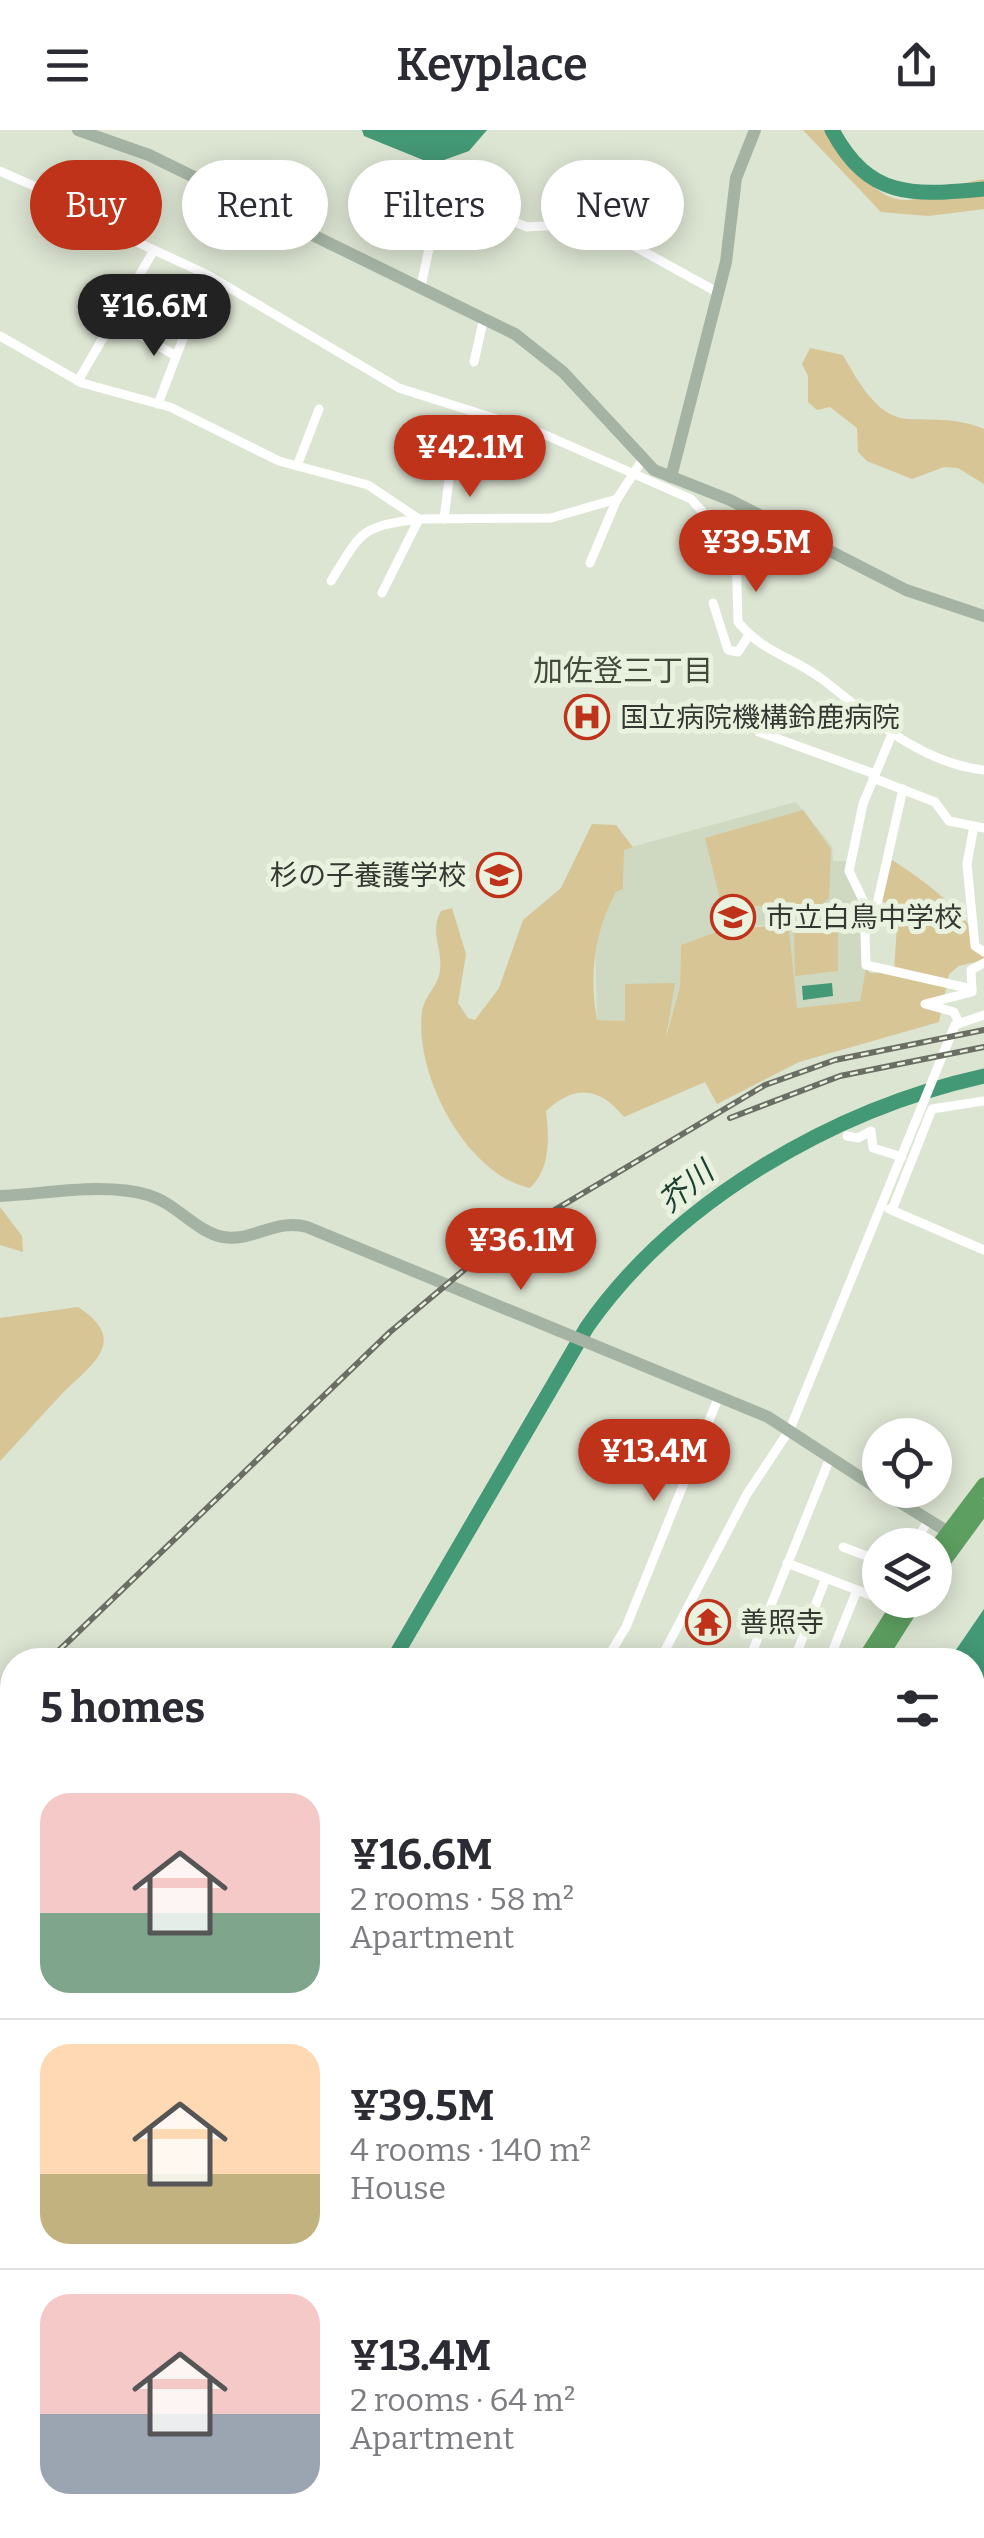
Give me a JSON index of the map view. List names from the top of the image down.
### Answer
{
  "districts": ["加佐登三丁目"],
  "water": ["芥川"],
  "places": {
    "hospital": ["国立病院機構鈴鹿病院"],
    "school or university": ["杉の子養護学校", "市立白鳥中学校"],
    "temple": ["善照寺"]
  },
  "page": {
    "header": "Keyplace",
    "chip": [
      "Buy",
      "Rent",
      "Filters",
      "New"
    ],
    "price": [
      "¥16.6M",
      "¥42.1M",
      "¥39.5M",
      "¥36.1M",
      "¥13.4M"
    ],
    "heading": "5 homes",
    "list": [
      {
        "name": "¥16.6M",
        "note": "2 rooms · 58 m² · Apartment"
      },
      {
        "name": "¥39.5M",
        "note": "4 rooms · 140 m² · House"
      },
      {
        "name": "¥13.4M",
        "note": "2 rooms · 64 m² · Apartment"
      }
    ]
  }
}
